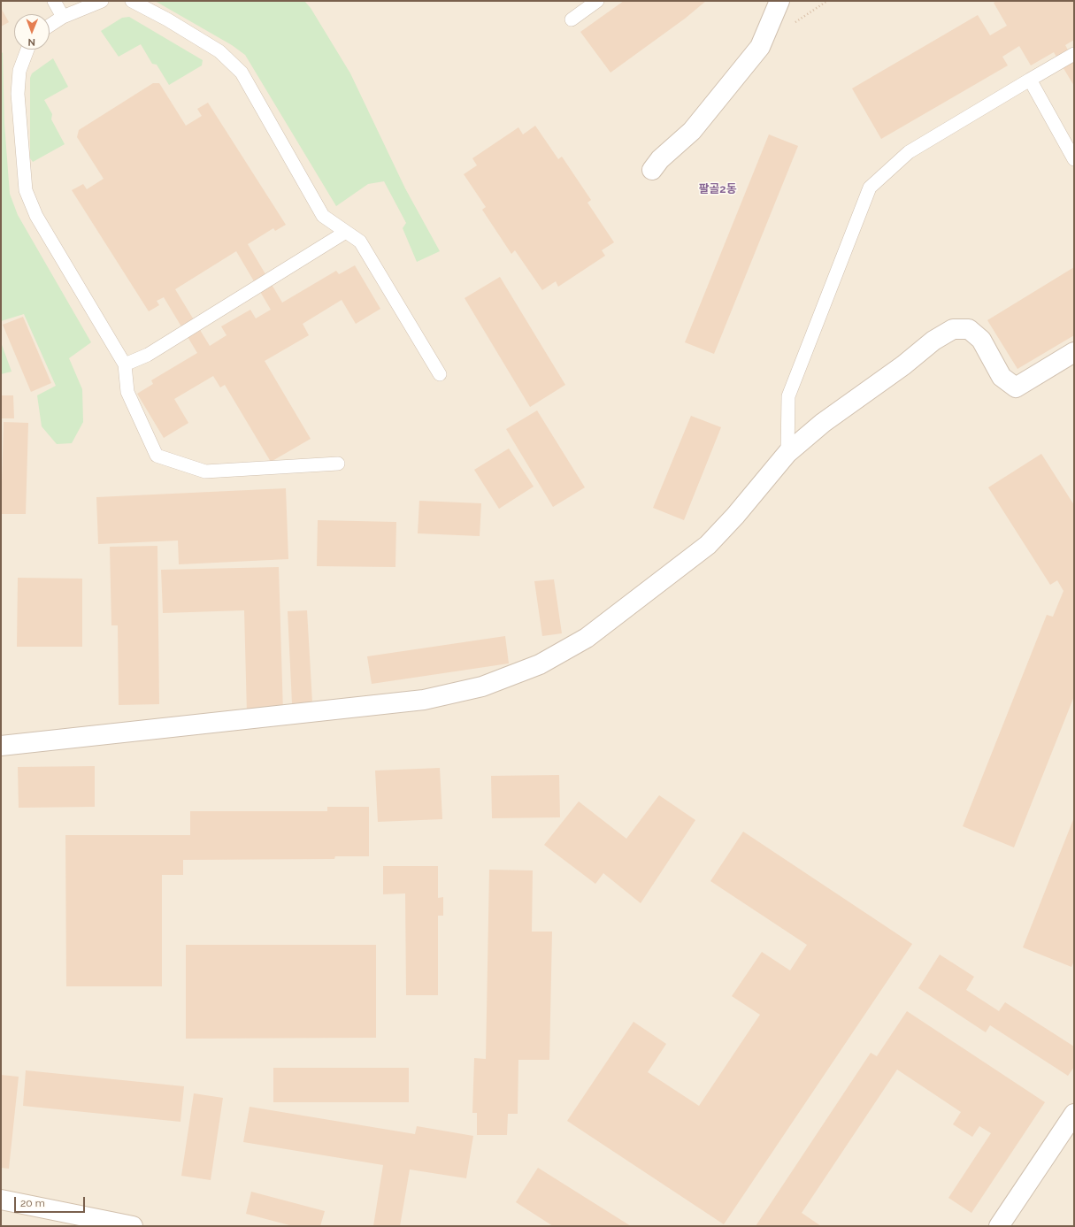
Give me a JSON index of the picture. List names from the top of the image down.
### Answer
{
  "districts": ["팔골2동"],
  "scale_bar": "20 m",
  "north": "bottom"
}
